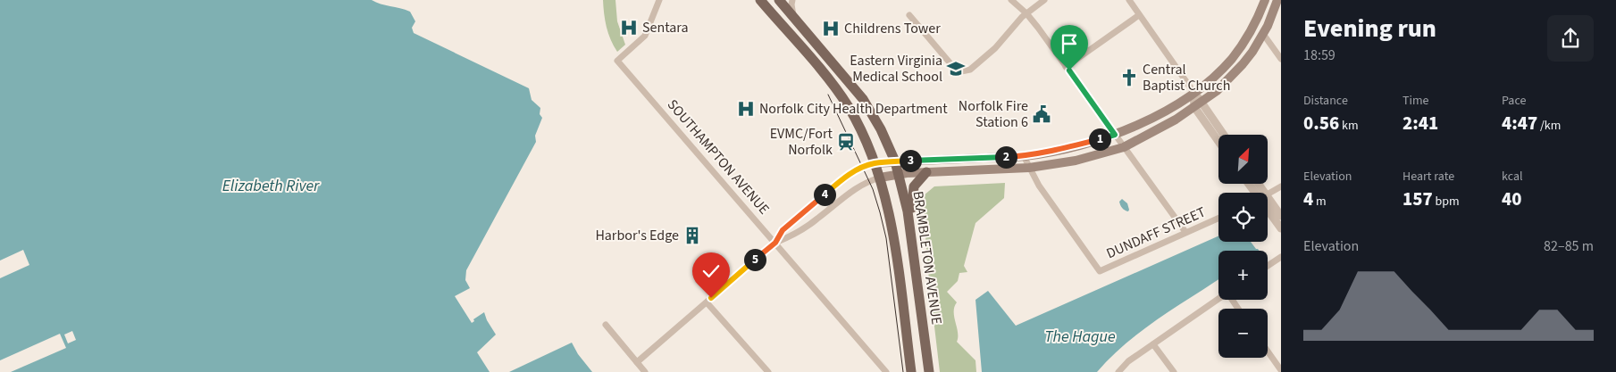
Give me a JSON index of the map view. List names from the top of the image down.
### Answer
{
  "streets": {
    "main road": ["BRAMBLETON AVENUE"],
    "street": ["SOUTHAMPTON AVENUE", "DUNDAFF STREET"]
  },
  "water": ["Elizabeth River", "The Hague"],
  "places": {
    "hospital": ["Sentara", "Childrens Tower", "Norfolk City Health Department"],
    "school or university": ["Eastern Virginia Medical School"],
    "church": ["Central Baptist Church"],
    "public building": ["Norfolk Fire Station 6"],
    "station": ["EVMC/Fort Norfolk"],
    "building": ["Harbor's Edge"]
  },
  "north": "top right",
  "page": {
    "heading": ["Evening run", "18:59"],
    "stats": [
      ["Distance", "0.56 km"],
      ["Time", "2:41"],
      ["Pace", "4:47 /km"],
      ["Elevation", "4 m"],
      ["Heart rate", "157 bpm"],
      ["kcal", "40"]
    ],
    "pins": [
      "1",
      "2",
      "3",
      "4",
      "5"
    ],
    "map_buttons": ["+", "−"],
    "chart": ["Elevation", "82–85 m"]
  }
}
